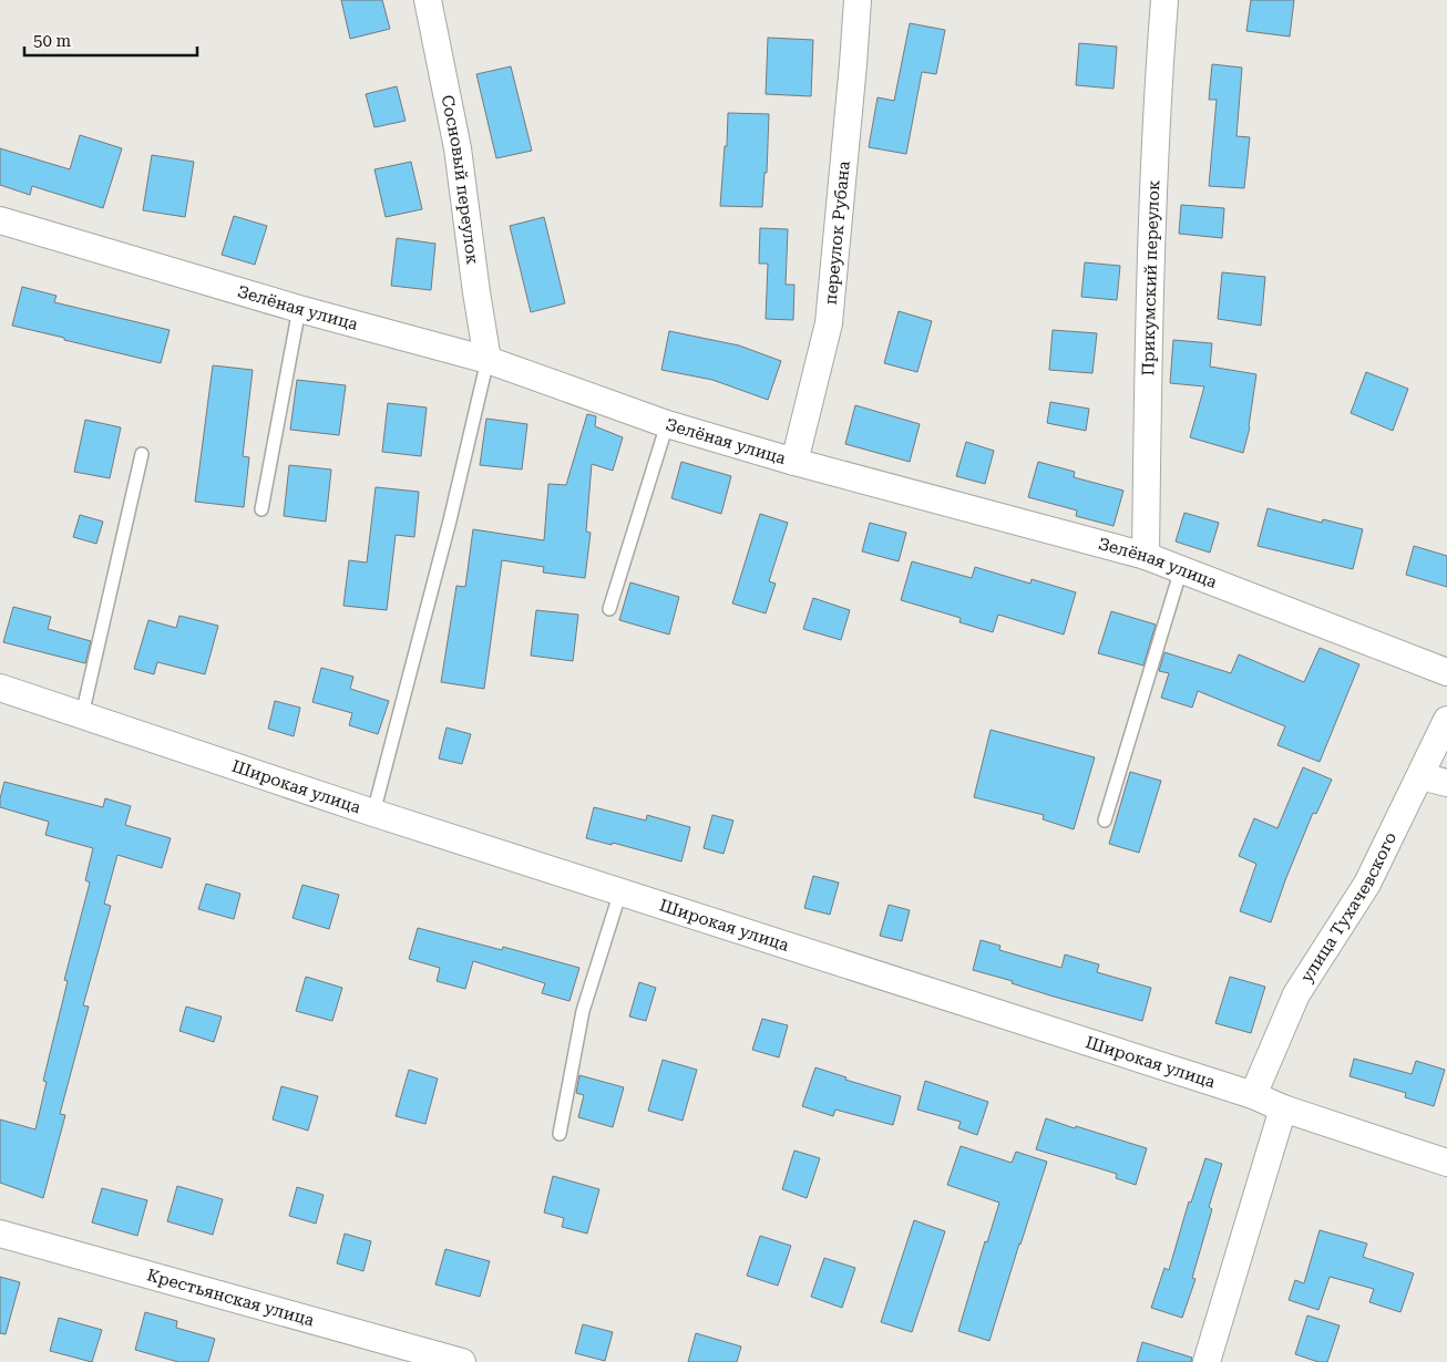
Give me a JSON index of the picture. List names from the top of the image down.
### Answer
{
  "streets": {
    "street": [
      "Сосновый переулок",
      "переулок Рубана",
      "Прикумский переулок",
      "Зелёная улица",
      "Широкая улица",
      "улица Тухачевского",
      "Крестьянская улица"
    ]
  },
  "crossings": [
    ["Сосновый переулок", "Зелёная улица"],
    ["переулок Рубана", "Зелёная улица"],
    ["Прикумский переулок", "Зелёная улица"],
    ["Широкая улица", "улица Тухачевского"]
  ],
  "scale_bar": "50 m"
}
